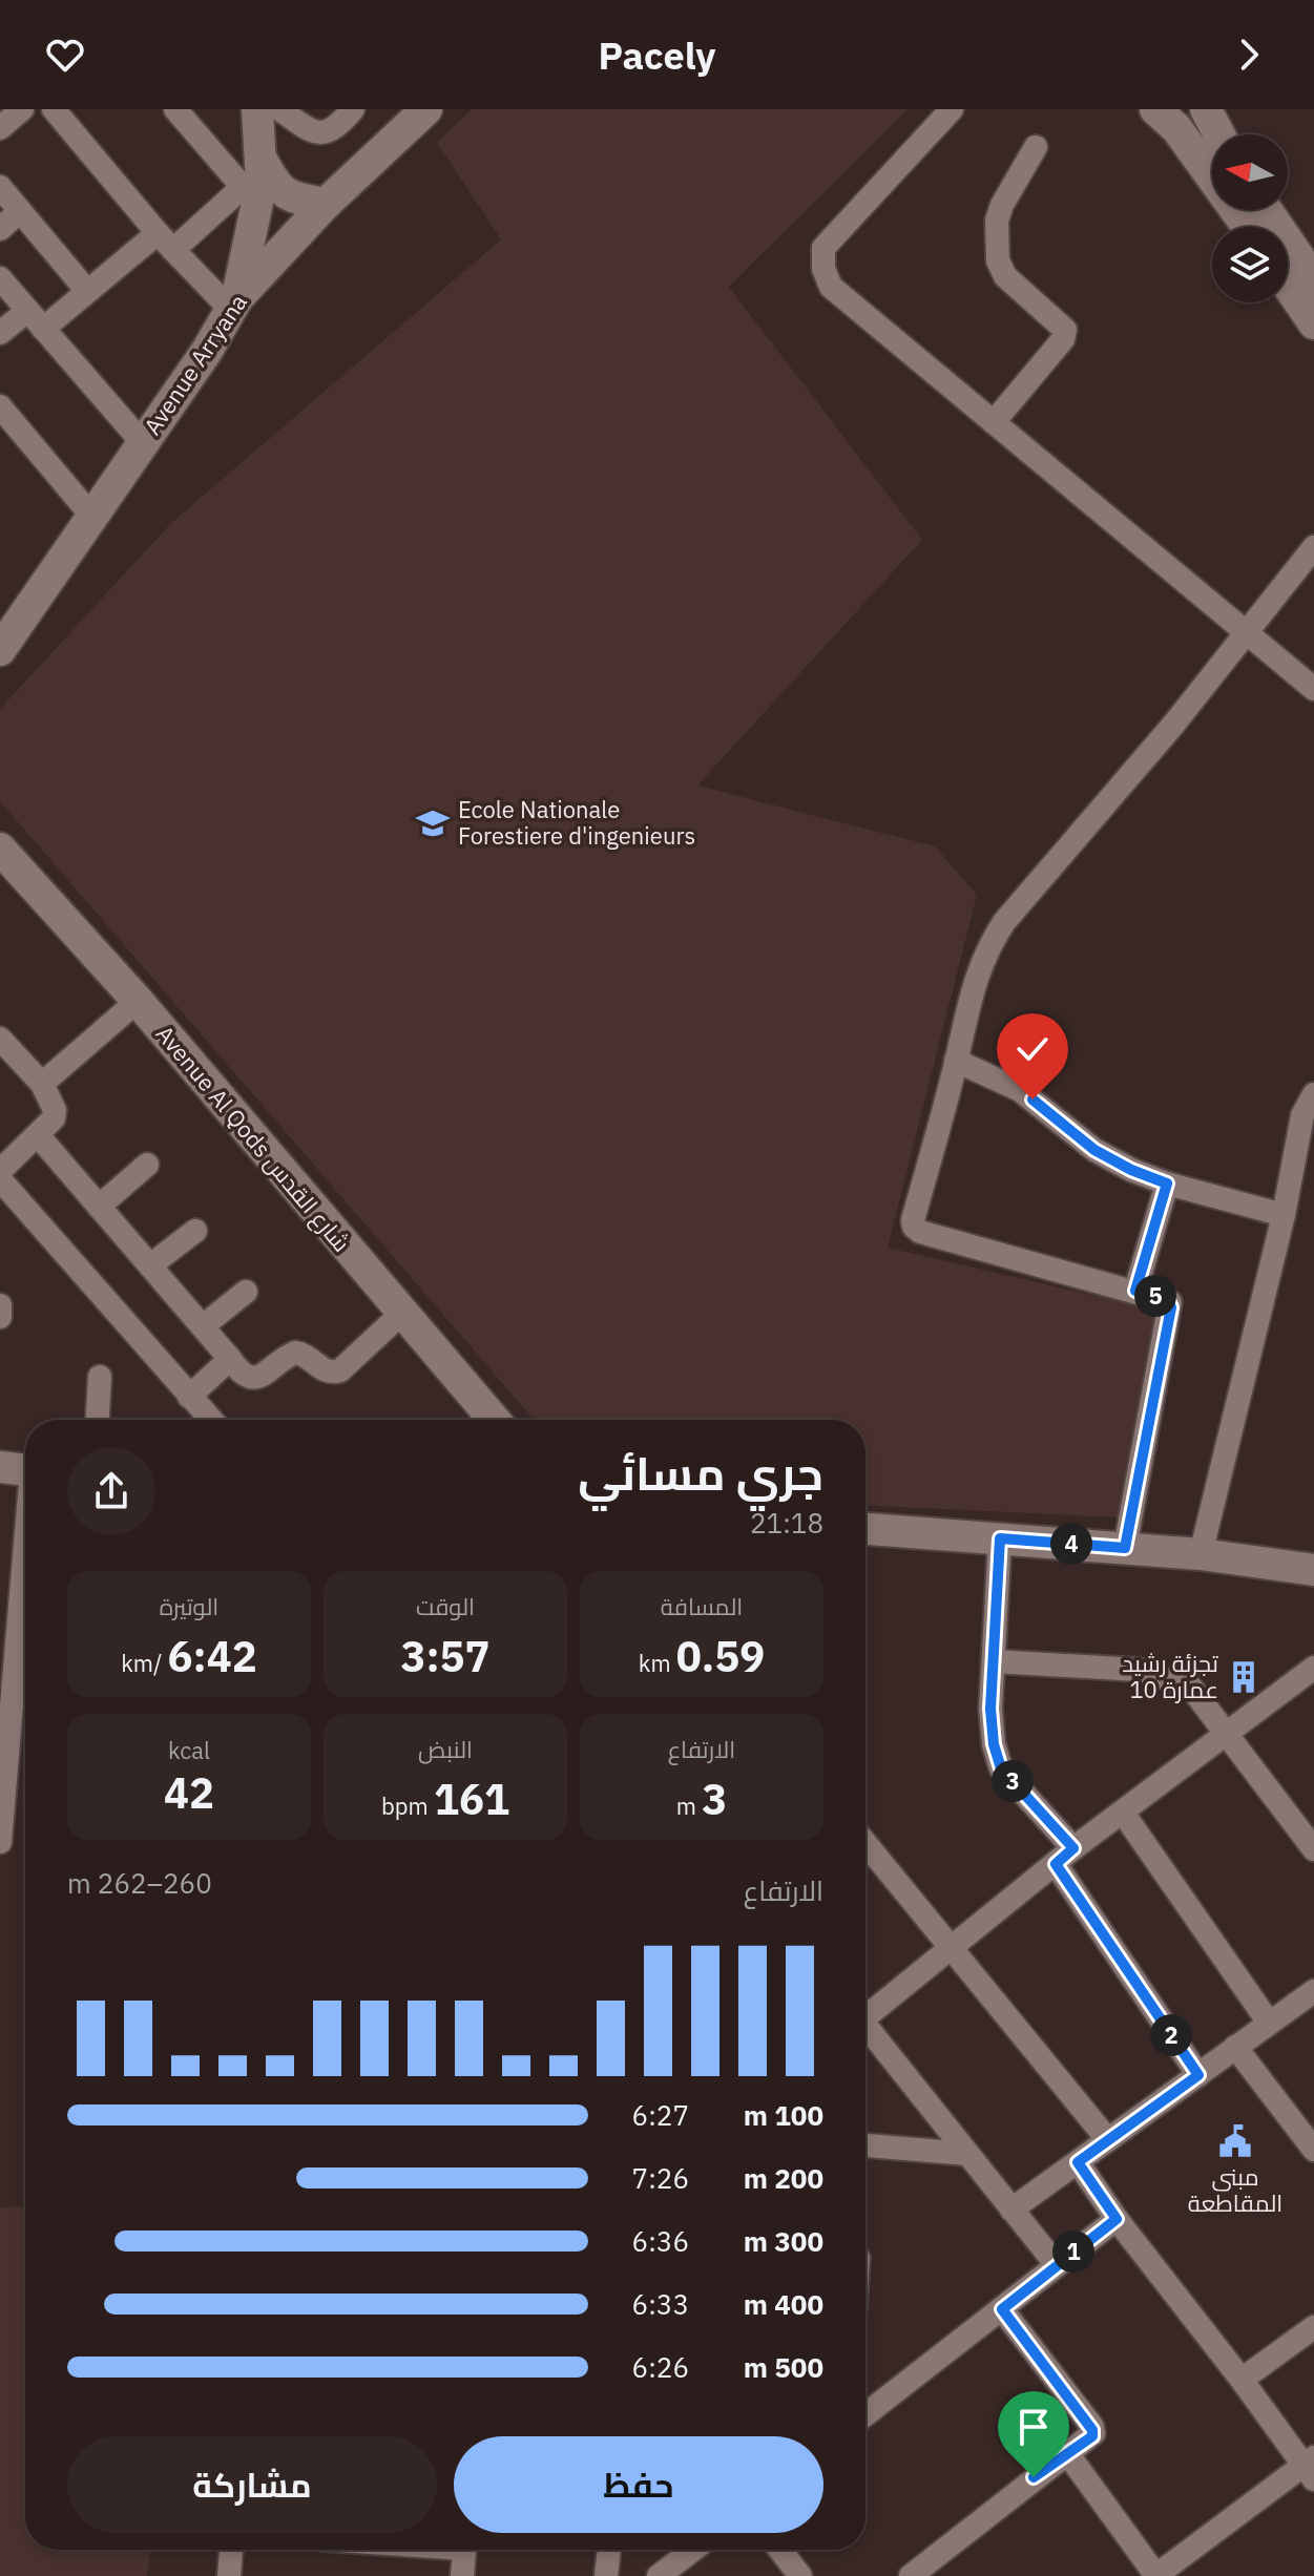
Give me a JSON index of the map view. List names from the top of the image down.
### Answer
{
  "streets": {
    "street": ["Avenue Arryana", "Avenue Al Qods شارع القدس"]
  },
  "places": {
    "school or university": ["Ecole Nationale Forestiere d'ingenieurs"],
    "building": ["تجزئة رشيد عمارة 10"],
    "public building": ["مبنى المقاطعة"]
  },
  "north": "left",
  "page": {
    "header": "Pacely",
    "pins": [
      "5",
      "4",
      "3",
      "2",
      "1"
    ],
    "heading": ["جري مسائي", "21:18"],
    "stats": [
      ["المسافة", "0.59 km"],
      ["الوقت", "3:57"],
      ["الوتيرة", "6:42 /km"],
      ["الارتفاع", "3 m"],
      ["النبض", "161 bpm"],
      ["kcal", "42"]
    ],
    "chart": ["الارتفاع", "260–262 m"],
    "list": [
      {
        "name": "100 m",
        "note": "6:27"
      },
      {
        "name": "200 m",
        "note": "7:26"
      },
      {
        "name": "300 m",
        "note": "6:36"
      },
      {
        "name": "400 m",
        "note": "6:33"
      },
      {
        "name": "500 m",
        "note": "6:26"
      }
    ],
    "buttons": ["حفظ", "مشاركة"]
  }
}
